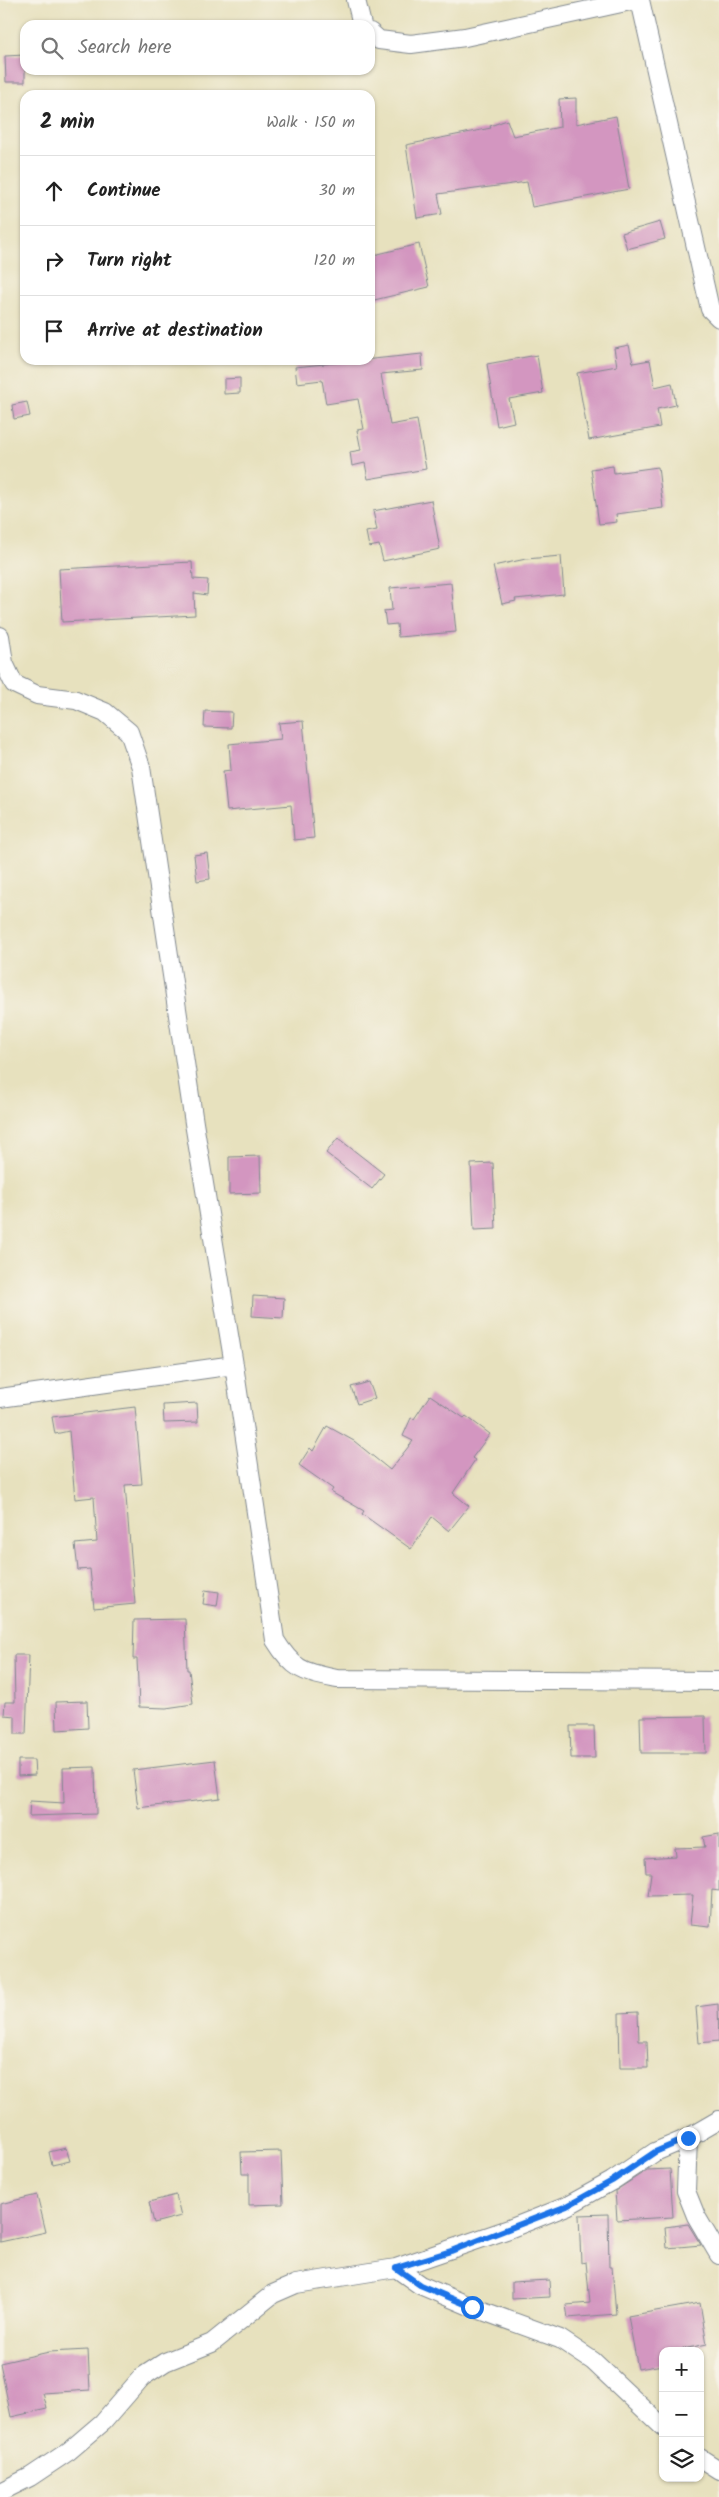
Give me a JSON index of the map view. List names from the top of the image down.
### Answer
{
  "page": {
    "search": "Search here",
    "heading": ["2 min", "Walk · 150 m"],
    "list": [
      ["Continue", "30 m"],
      ["Turn right", "120 m"],
      "Arrive at destination"
    ],
    "map_buttons": ["+", "−"]
  }
}
